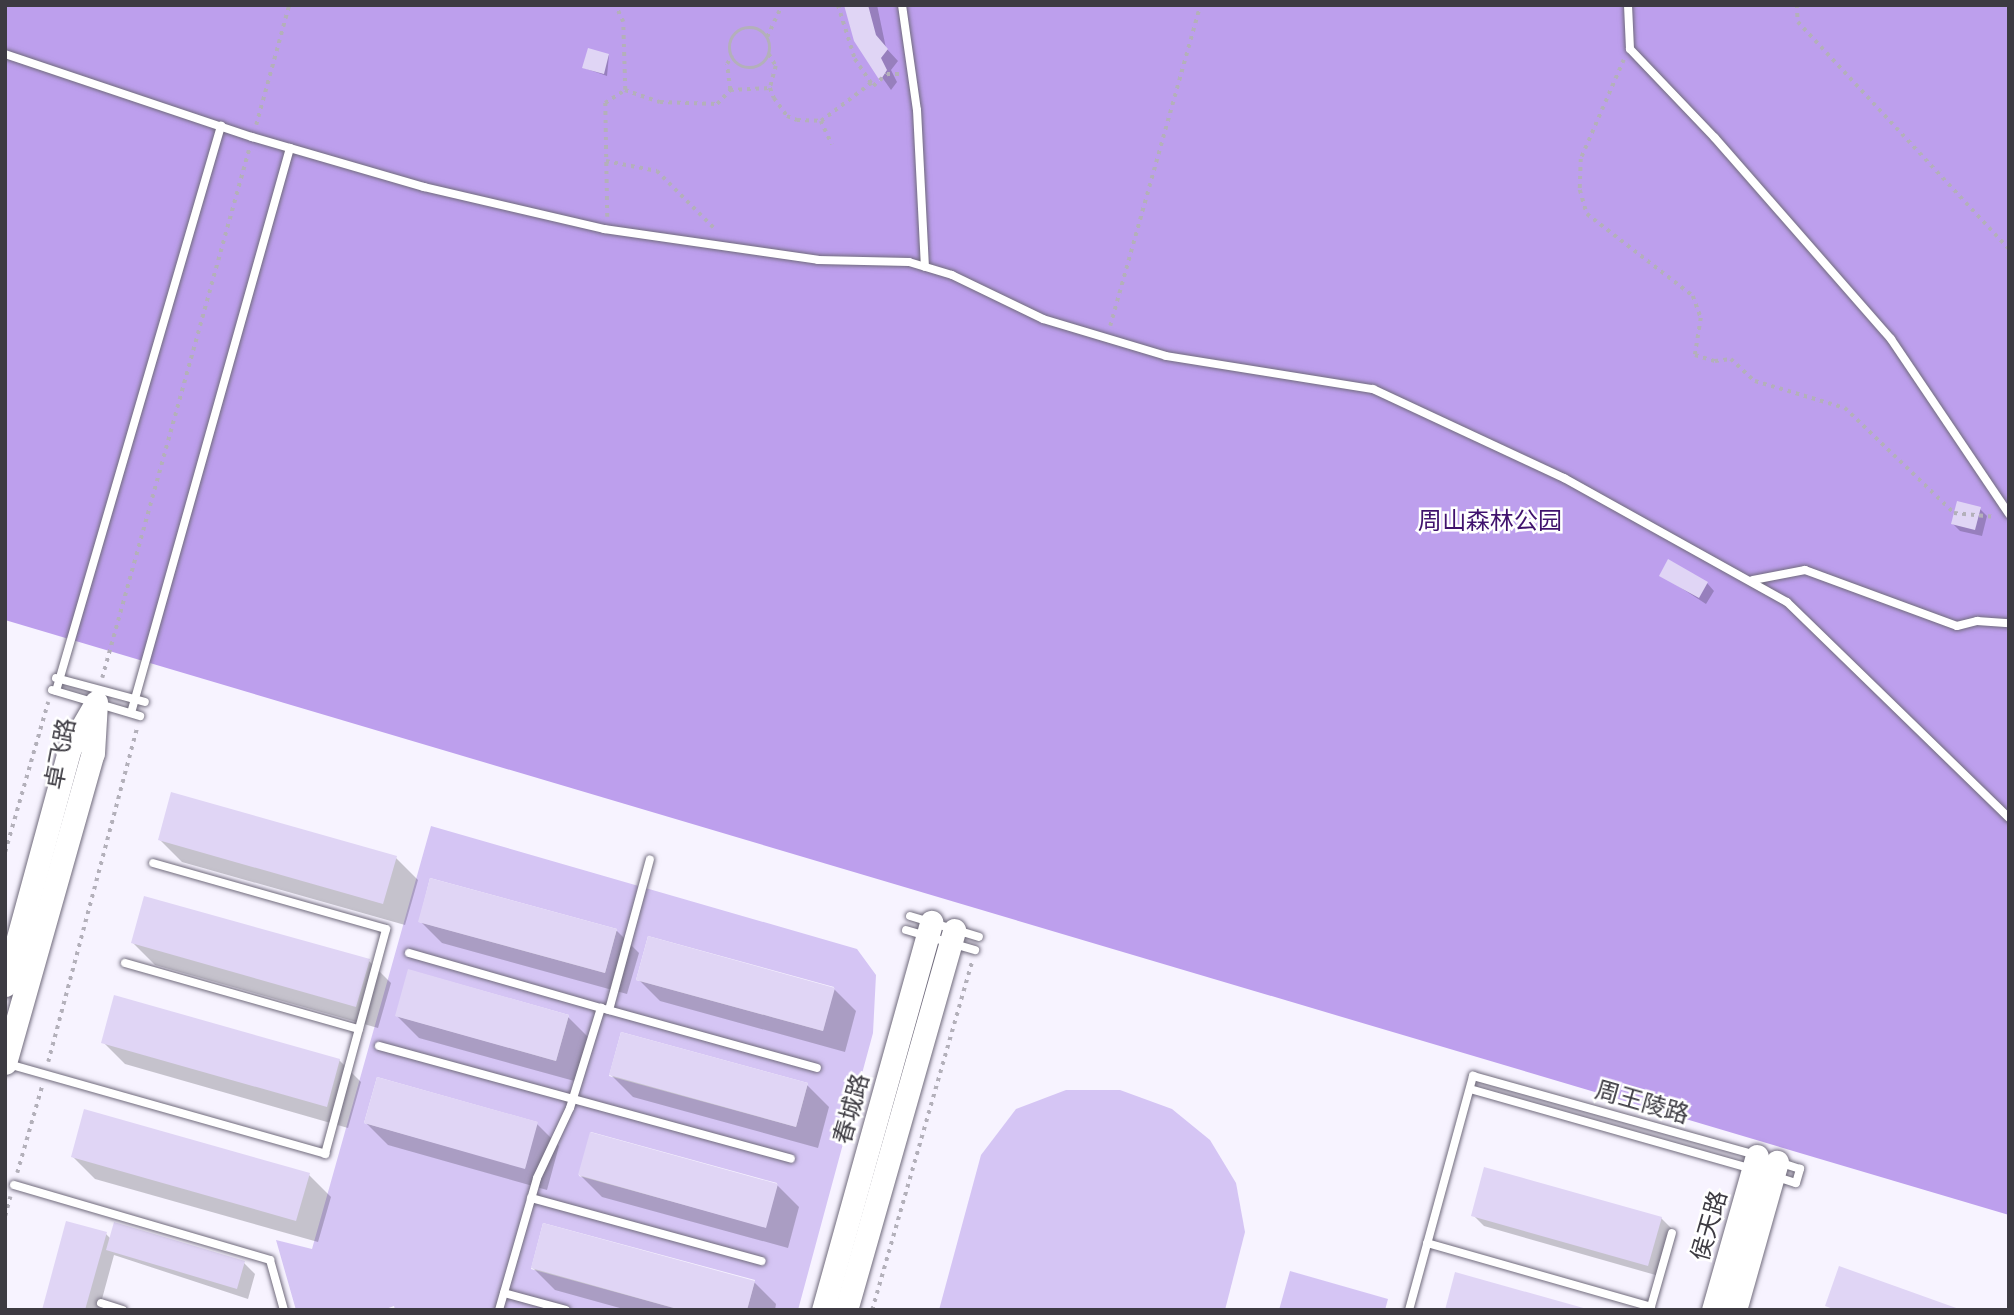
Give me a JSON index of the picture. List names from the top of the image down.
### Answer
{
  "streets": {
    "street": ["卓飞路", "春城路", "侯天路"],
    "lane": ["周王陵路"]
  },
  "crossings": [
    ["周王陵路", "侯天路"]
  ],
  "parks": ["周山森林公园"]
}
